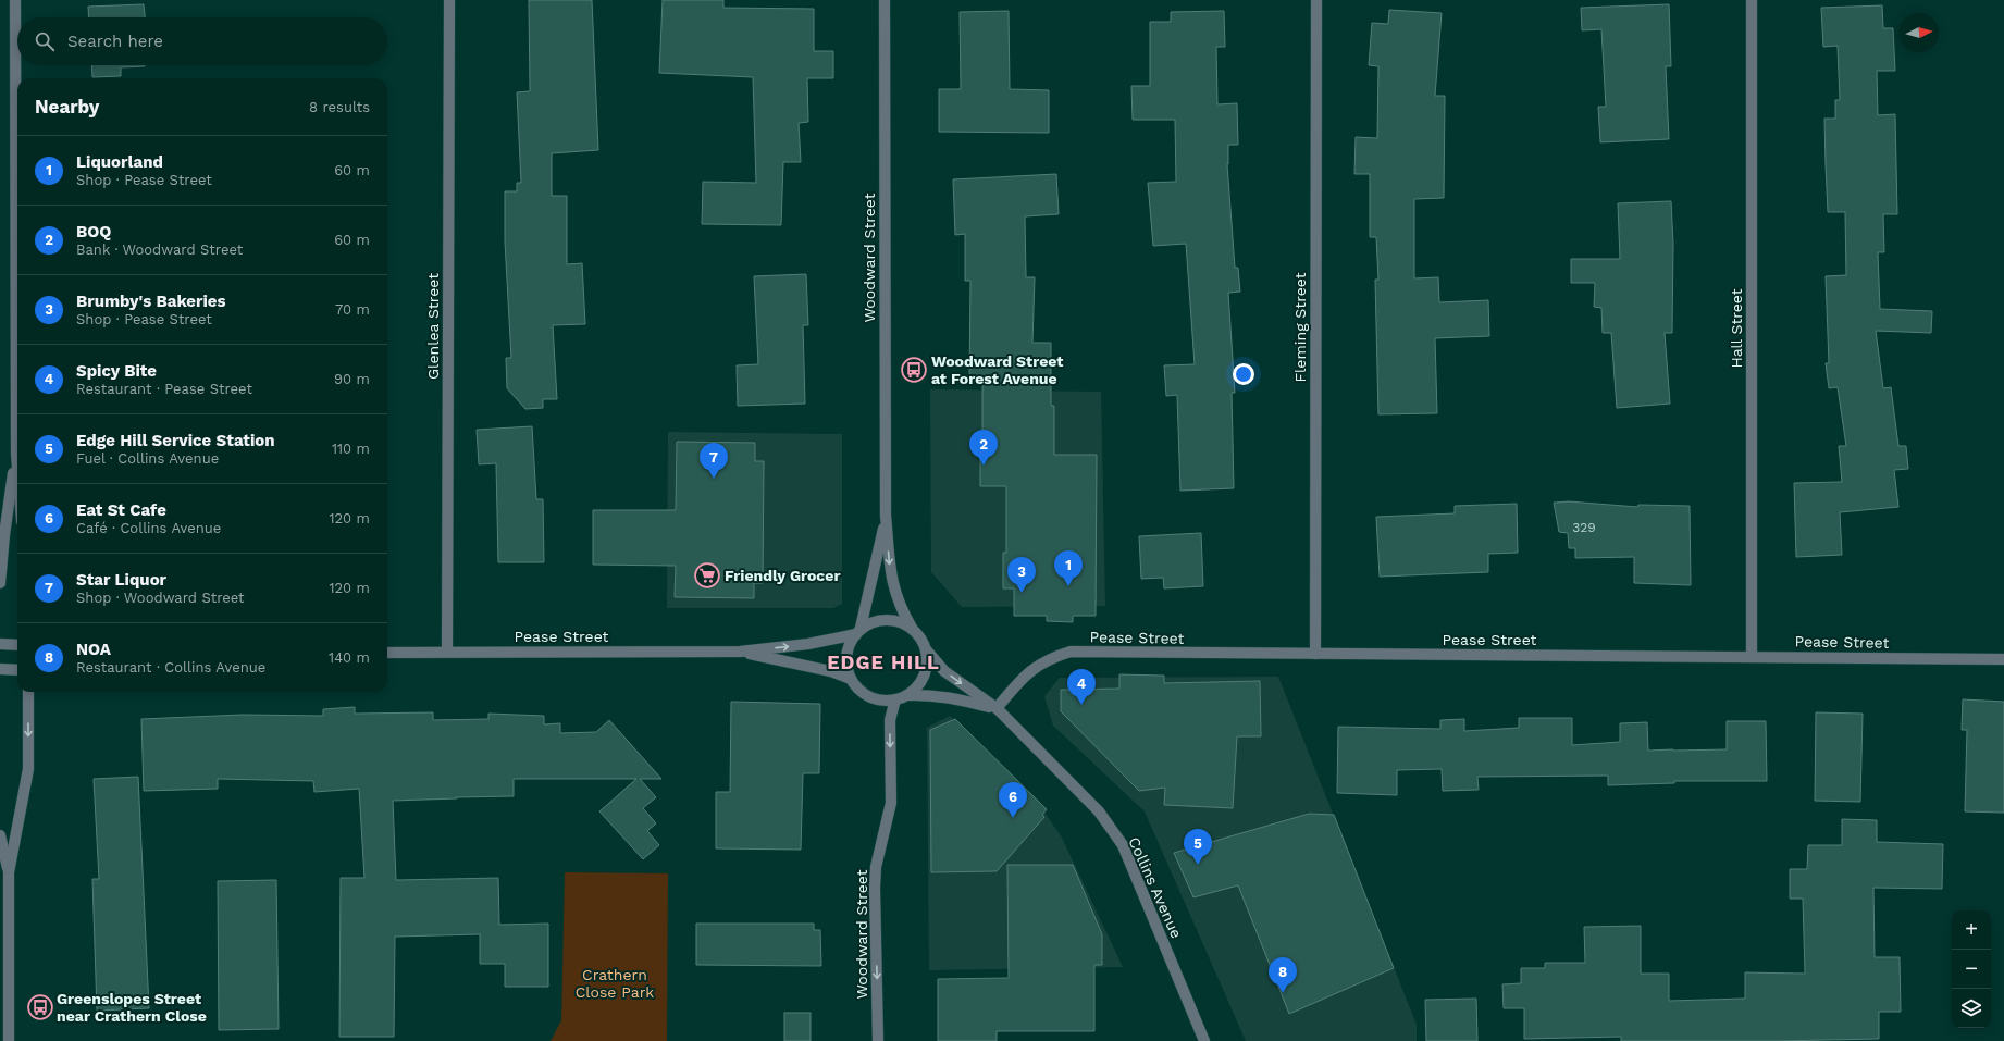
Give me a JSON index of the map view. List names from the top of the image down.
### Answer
{
  "streets": {
    "street": [
      "Woodward Street",
      "Glenlea Street",
      "Fleming Street",
      "Hall Street",
      "Pease Street",
      "Collins Avenue"
    ]
  },
  "crossings": [
    ["Woodward Street", "Pease Street"],
    ["Woodward Street", "Collins Avenue"],
    ["Glenlea Street", "Pease Street"],
    ["Fleming Street", "Pease Street"],
    ["Hall Street", "Pease Street"],
    ["Pease Street", "Collins Avenue"]
  ],
  "districts": ["EDGE HILL"],
  "parks": ["Crathern Close Park"],
  "places": {
    "bus stop": ["Woodward Street at Forest Avenue", "Greenslopes Street near Crathern Close"],
    "supermarket": ["Friendly Grocer"]
  },
  "house_numbers": ["329"],
  "north": "right",
  "page": {
    "search": "Search here",
    "heading": ["Nearby", "8 results"],
    "list": [
      {
        "mark": "1",
        "name": "Liquorland",
        "note": "Shop · Pease Street",
        "value": "60 m"
      },
      {
        "mark": "2",
        "name": "BOQ",
        "note": "Bank · Woodward Street",
        "value": "60 m"
      },
      {
        "mark": "3",
        "name": "Brumby's Bakeries",
        "note": "Shop · Pease Street",
        "value": "70 m"
      },
      {
        "mark": "4",
        "name": "Spicy Bite",
        "note": "Restaurant · Pease Street",
        "value": "90 m"
      },
      {
        "mark": "5",
        "name": "Edge Hill Service Station",
        "note": "Fuel · Collins Avenue",
        "value": "110 m"
      },
      {
        "mark": "6",
        "name": "Eat St Cafe",
        "note": "Café · Collins Avenue",
        "value": "120 m"
      },
      {
        "mark": "7",
        "name": "Star Liquor",
        "note": "Shop · Woodward Street",
        "value": "120 m"
      },
      {
        "mark": "8",
        "name": "NOA",
        "note": "Restaurant · Collins Avenue",
        "value": "140 m"
      }
    ],
    "pins": [
      "2",
      "7",
      "1",
      "3",
      "4",
      "6",
      "5",
      "8"
    ],
    "map_buttons": ["+", "−"]
  }
}
